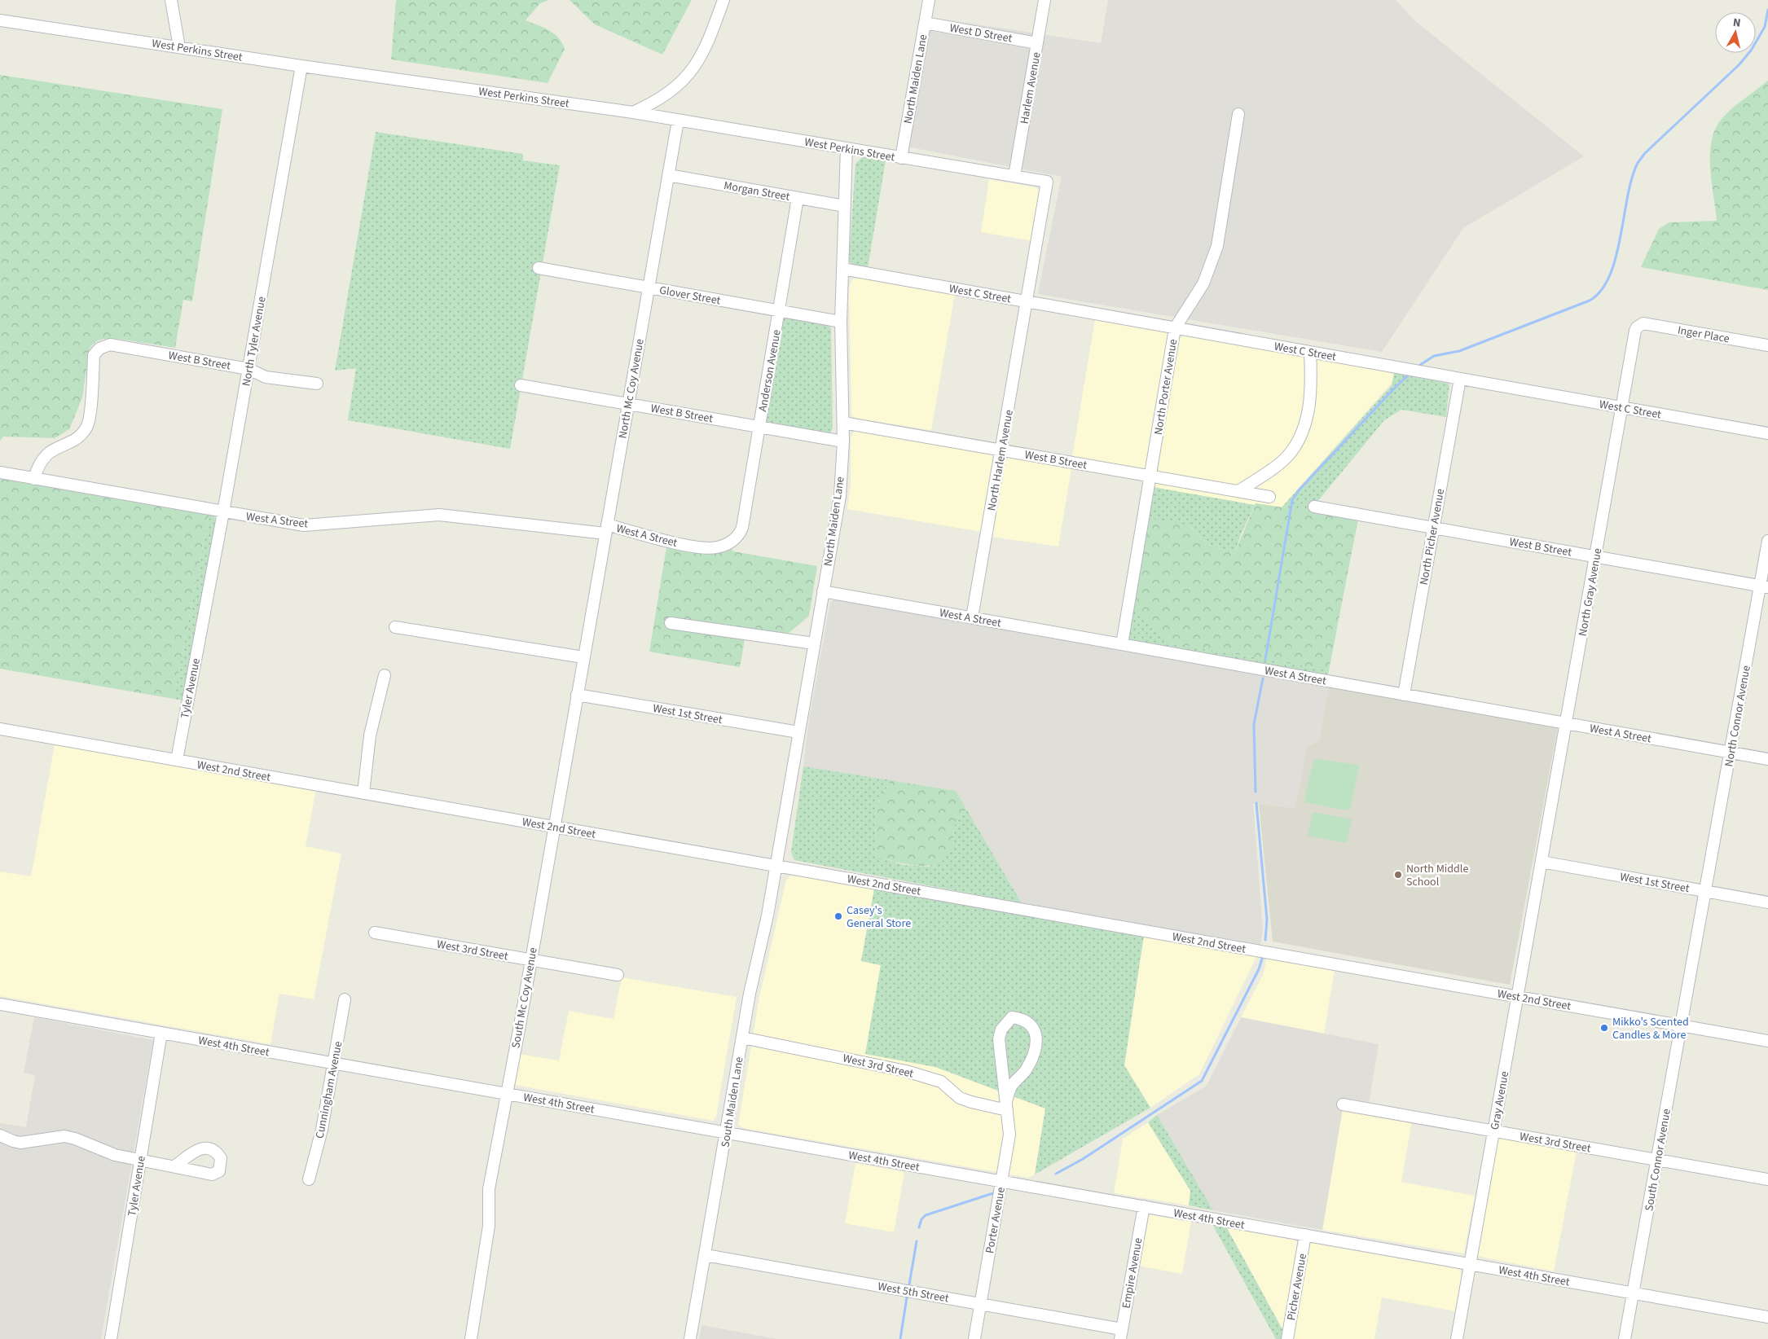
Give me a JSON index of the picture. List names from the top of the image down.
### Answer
{
  "streets": {
    "street": [
      "West D Street",
      "West Perkins Street",
      "North Maiden Lane",
      "Harlem Avenue",
      "Morgan Street",
      "West C Street",
      "Glover Street",
      "Inger Place",
      "North Tyler Avenue",
      "West B Street",
      "Anderson Avenue",
      "North Porter Avenue",
      "North Mc Coy Avenue",
      "North Harlem Avenue",
      "West A Street",
      "North Picher Avenue",
      "North Gray Avenue",
      "Tyler Avenue",
      "West 1st Street",
      "North Connor Avenue",
      "West 2nd Street",
      "West 3rd Street",
      "South Mc Coy Avenue",
      "West 4th Street",
      "Cunningham Avenue",
      "Gray Avenue",
      "South Maiden Lane",
      "South Connor Avenue",
      "Porter Avenue",
      "Empire Avenue",
      "Picher Avenue",
      "West 5th Street"
    ]
  },
  "crossings": [
    ["West D Street", "North Maiden Lane"],
    ["West D Street", "Harlem Avenue"],
    ["West Perkins Street", "North Maiden Lane"],
    ["West Perkins Street", "Harlem Avenue"],
    ["West Perkins Street", "West C Street"],
    ["West Perkins Street", "North Tyler Avenue"],
    ["West Perkins Street", "North Mc Coy Avenue"],
    ["West Perkins Street", "North Harlem Avenue"],
    ["North Maiden Lane", "Morgan Street"],
    ["North Maiden Lane", "West C Street"],
    ["North Maiden Lane", "Glover Street"],
    ["North Maiden Lane", "West B Street"],
    ["North Maiden Lane", "West A Street"],
    ["North Maiden Lane", "West 1st Street"],
    ["North Maiden Lane", "West 2nd Street"],
    ["North Maiden Lane", "South Maiden Lane"],
    ["Morgan Street", "Anderson Avenue"],
    ["Morgan Street", "North Mc Coy Avenue"],
    ["West C Street", "North Porter Avenue"],
    ["West C Street", "North Harlem Avenue"],
    ["West C Street", "North Picher Avenue"],
    ["West C Street", "North Gray Avenue"],
    ["Glover Street", "Anderson Avenue"],
    ["Glover Street", "North Mc Coy Avenue"],
    ["Inger Place", "North Gray Avenue"],
    ["North Tyler Avenue", "West B Street"],
    ["North Tyler Avenue", "West A Street"],
    ["North Tyler Avenue", "Tyler Avenue"],
    ["West B Street", "Anderson Avenue"],
    ["West B Street", "North Porter Avenue"],
    ["West B Street", "North Mc Coy Avenue"],
    ["West B Street", "North Harlem Avenue"],
    ["West B Street", "West A Street"],
    ["West B Street", "North Picher Avenue"],
    ["West B Street", "North Gray Avenue"],
    ["West B Street", "North Connor Avenue"],
    ["Anderson Avenue", "West A Street"],
    ["North Porter Avenue", "West A Street"],
    ["North Mc Coy Avenue", "West A Street"],
    ["North Mc Coy Avenue", "South Mc Coy Avenue"],
    ["North Harlem Avenue", "West A Street"],
    ["West A Street", "North Picher Avenue"],
    ["West A Street", "North Gray Avenue"],
    ["West A Street", "North Connor Avenue"],
    ["North Gray Avenue", "West 1st Street"],
    ["North Gray Avenue", "Gray Avenue"],
    ["Tyler Avenue", "West 2nd Street"],
    ["Tyler Avenue", "West 4th Street"],
    ["West 1st Street", "North Connor Avenue"],
    ["West 1st Street", "South Mc Coy Avenue"],
    ["West 1st Street", "Gray Avenue"],
    ["North Connor Avenue", "West 2nd Street"],
    ["North Connor Avenue", "South Connor Avenue"],
    ["West 2nd Street", "South Mc Coy Avenue"],
    ["West 2nd Street", "Gray Avenue"],
    ["West 2nd Street", "South Maiden Lane"],
    ["West 2nd Street", "South Connor Avenue"],
    ["West 3rd Street", "South Mc Coy Avenue"],
    ["West 3rd Street", "Gray Avenue"],
    ["West 3rd Street", "South Maiden Lane"],
    ["West 3rd Street", "South Connor Avenue"],
    ["West 3rd Street", "Porter Avenue"],
    ["South Mc Coy Avenue", "West 4th Street"],
    ["West 4th Street", "Cunningham Avenue"],
    ["West 4th Street", "Gray Avenue"],
    ["West 4th Street", "South Maiden Lane"],
    ["West 4th Street", "South Connor Avenue"],
    ["West 4th Street", "Porter Avenue"],
    ["West 4th Street", "Empire Avenue"],
    ["West 4th Street", "Picher Avenue"],
    ["South Maiden Lane", "West 5th Street"],
    ["Porter Avenue", "West 5th Street"],
    ["Empire Avenue", "West 5th Street"]
  ],
  "places": ["North Middle School", "Casey's General Store", "Mikko's Scented Candles & More"],
  "north": "top"
}
